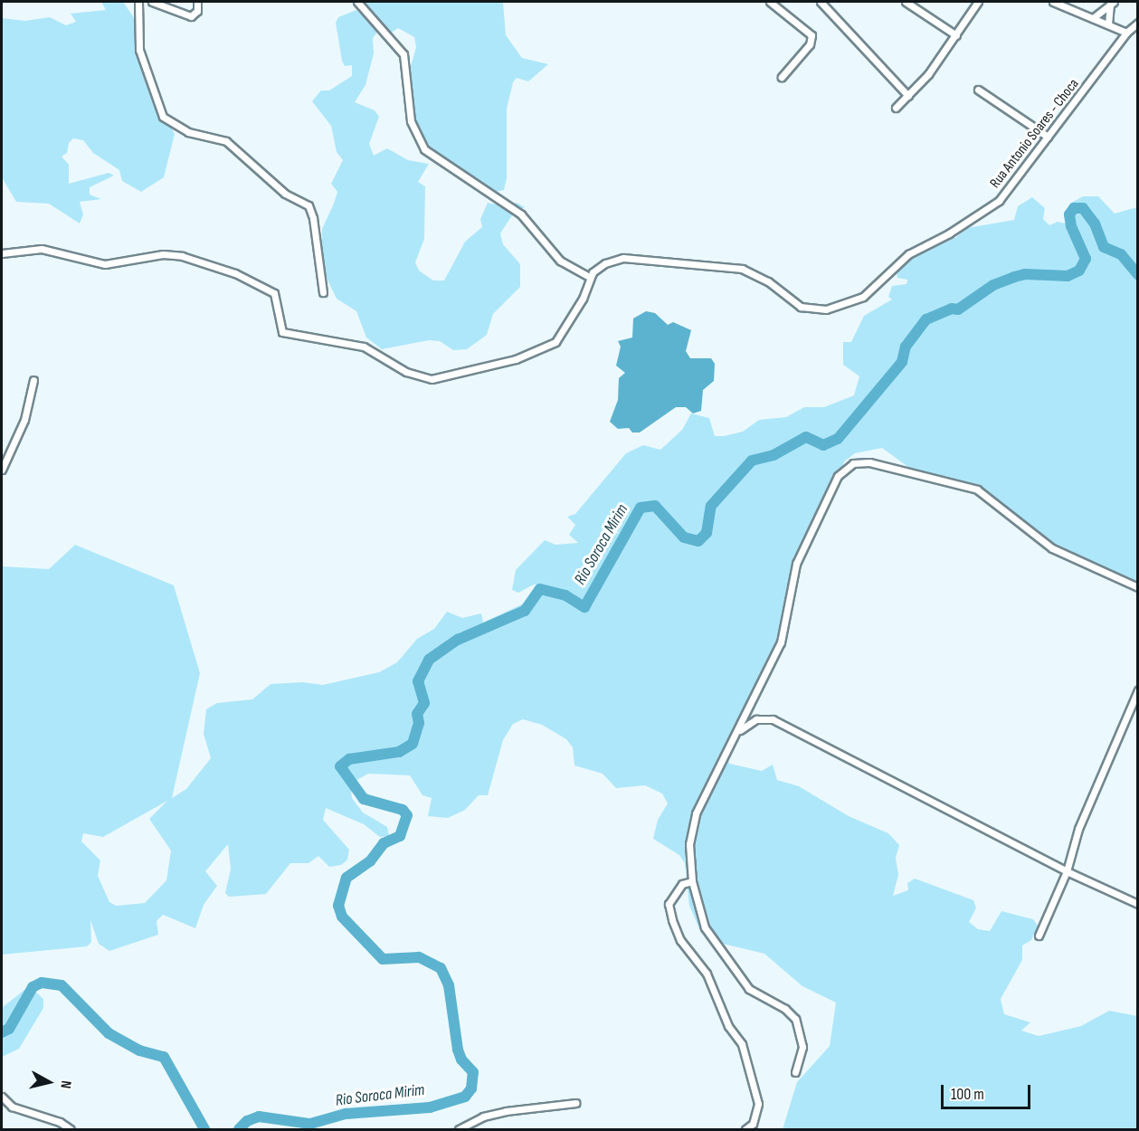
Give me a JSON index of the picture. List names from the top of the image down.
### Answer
{
  "streets": {
    "street": ["Rua Antonio Soares - Choca"]
  },
  "water": ["Rio Soroca Mirim"],
  "scale_bar": "100 m",
  "north": "right"
}
